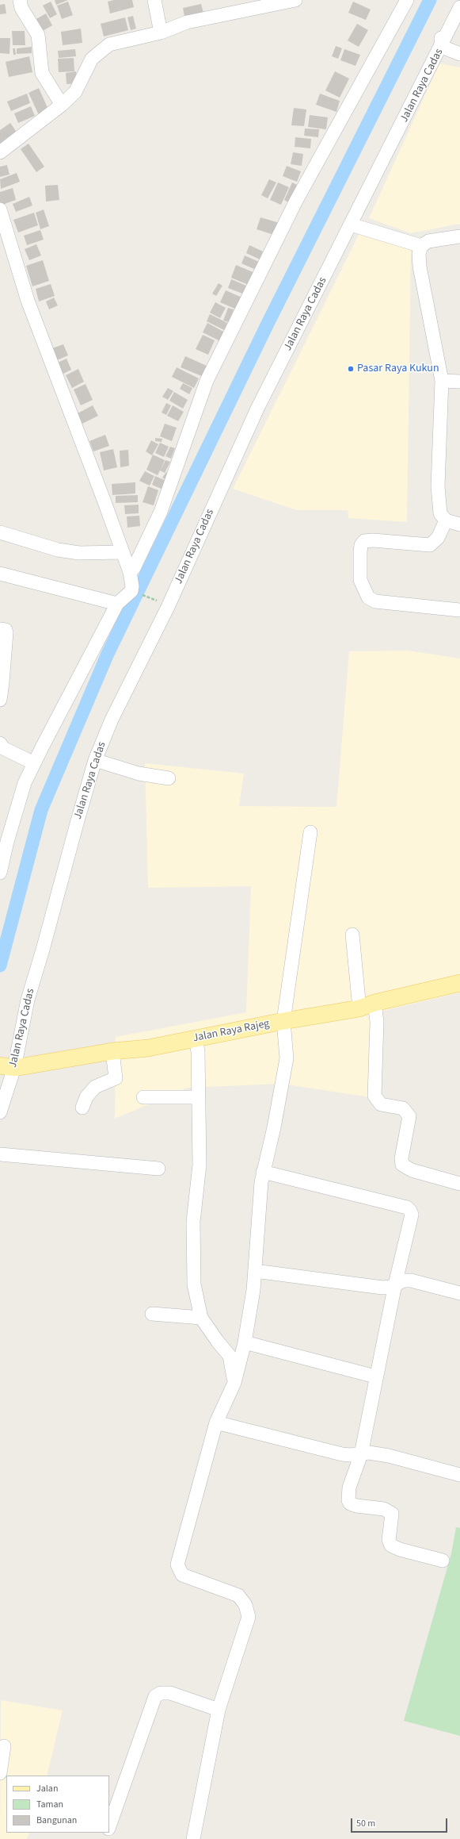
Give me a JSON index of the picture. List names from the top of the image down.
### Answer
{
  "streets": {
    "main road": ["Jalan Raya Rajeg"],
    "street": ["Jalan Raya Cadas"]
  },
  "crossings": [
    ["Jalan Raya Cadas", "Jalan Raya Rajeg"]
  ],
  "places": ["Pasar Raya Kukun"],
  "legend": ["Jalan", "Taman", "Bangunan"],
  "scale_bar": "50 m"
}
